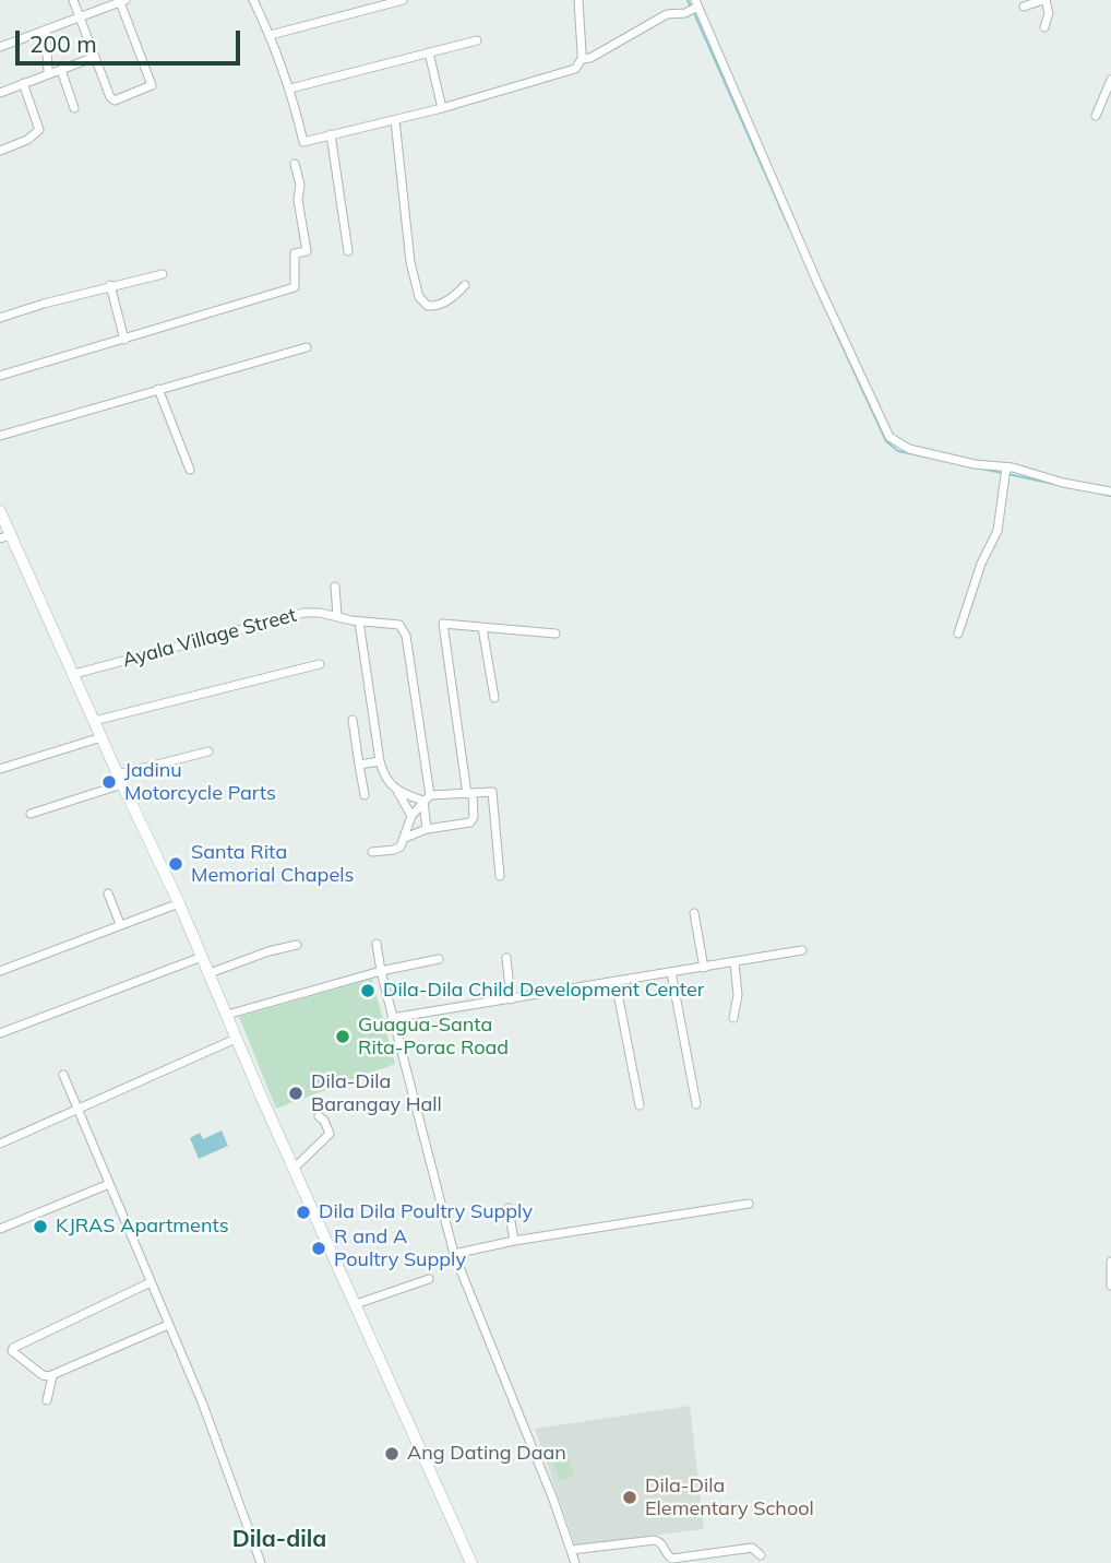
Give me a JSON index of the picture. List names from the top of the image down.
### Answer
{
  "streets": {
    "street": ["Ayala Village Street"]
  },
  "districts": ["Dila-dila"],
  "places": [
    "Jadinu Motorcycle Parts",
    "Santa Rita Memorial Chapels",
    "Dila-Dila Child Development Center",
    "Guagua-Santa Rita-Porac Road",
    "Dila-Dila Barangay Hall",
    "Dila Dila Poultry Supply",
    "KJRAS Apartments",
    "R and A Poultry Supply",
    "Ang Dating Daan",
    "Dila-Dila Elementary School"
  ],
  "scale_bar": "200 m"
}
